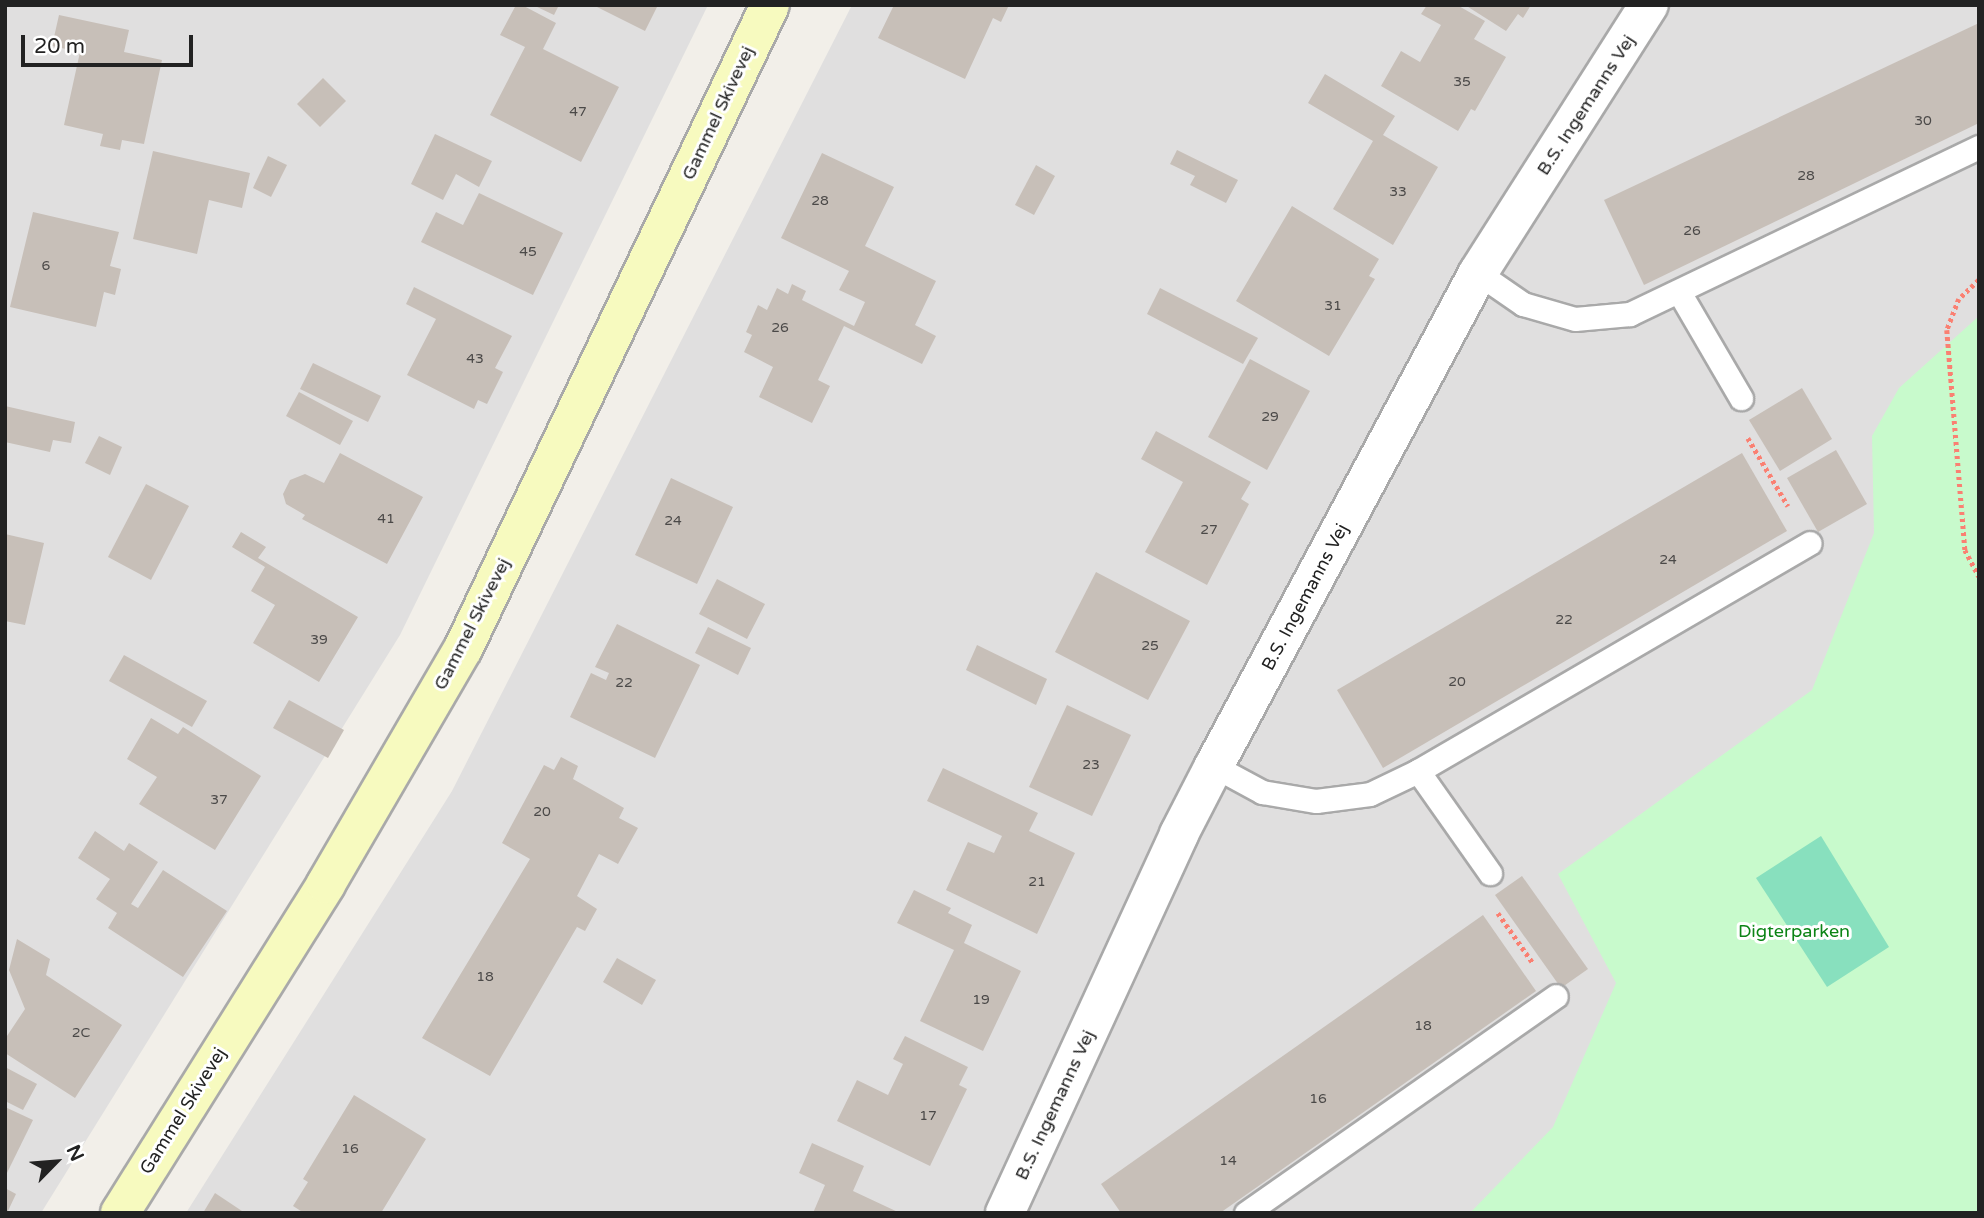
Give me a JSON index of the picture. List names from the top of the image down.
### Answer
{
  "streets": {
    "main road": ["Gammel Skivevej"],
    "street": ["B.S. Ingemanns Vej"]
  },
  "parks": ["Digterparken"],
  "house_numbers": [
    "35",
    "47",
    "30",
    "28",
    "33",
    "28",
    "26",
    "45",
    "6",
    "31",
    "26",
    "43",
    "29",
    "41",
    "24",
    "27",
    "24",
    "22",
    "39",
    "25",
    "20",
    "22",
    "23",
    "37",
    "20",
    "21",
    "18",
    "19",
    "18",
    "2C",
    "16",
    "17",
    "16",
    "14"
  ],
  "scale_bar": "20 m",
  "north": "top right"
}
